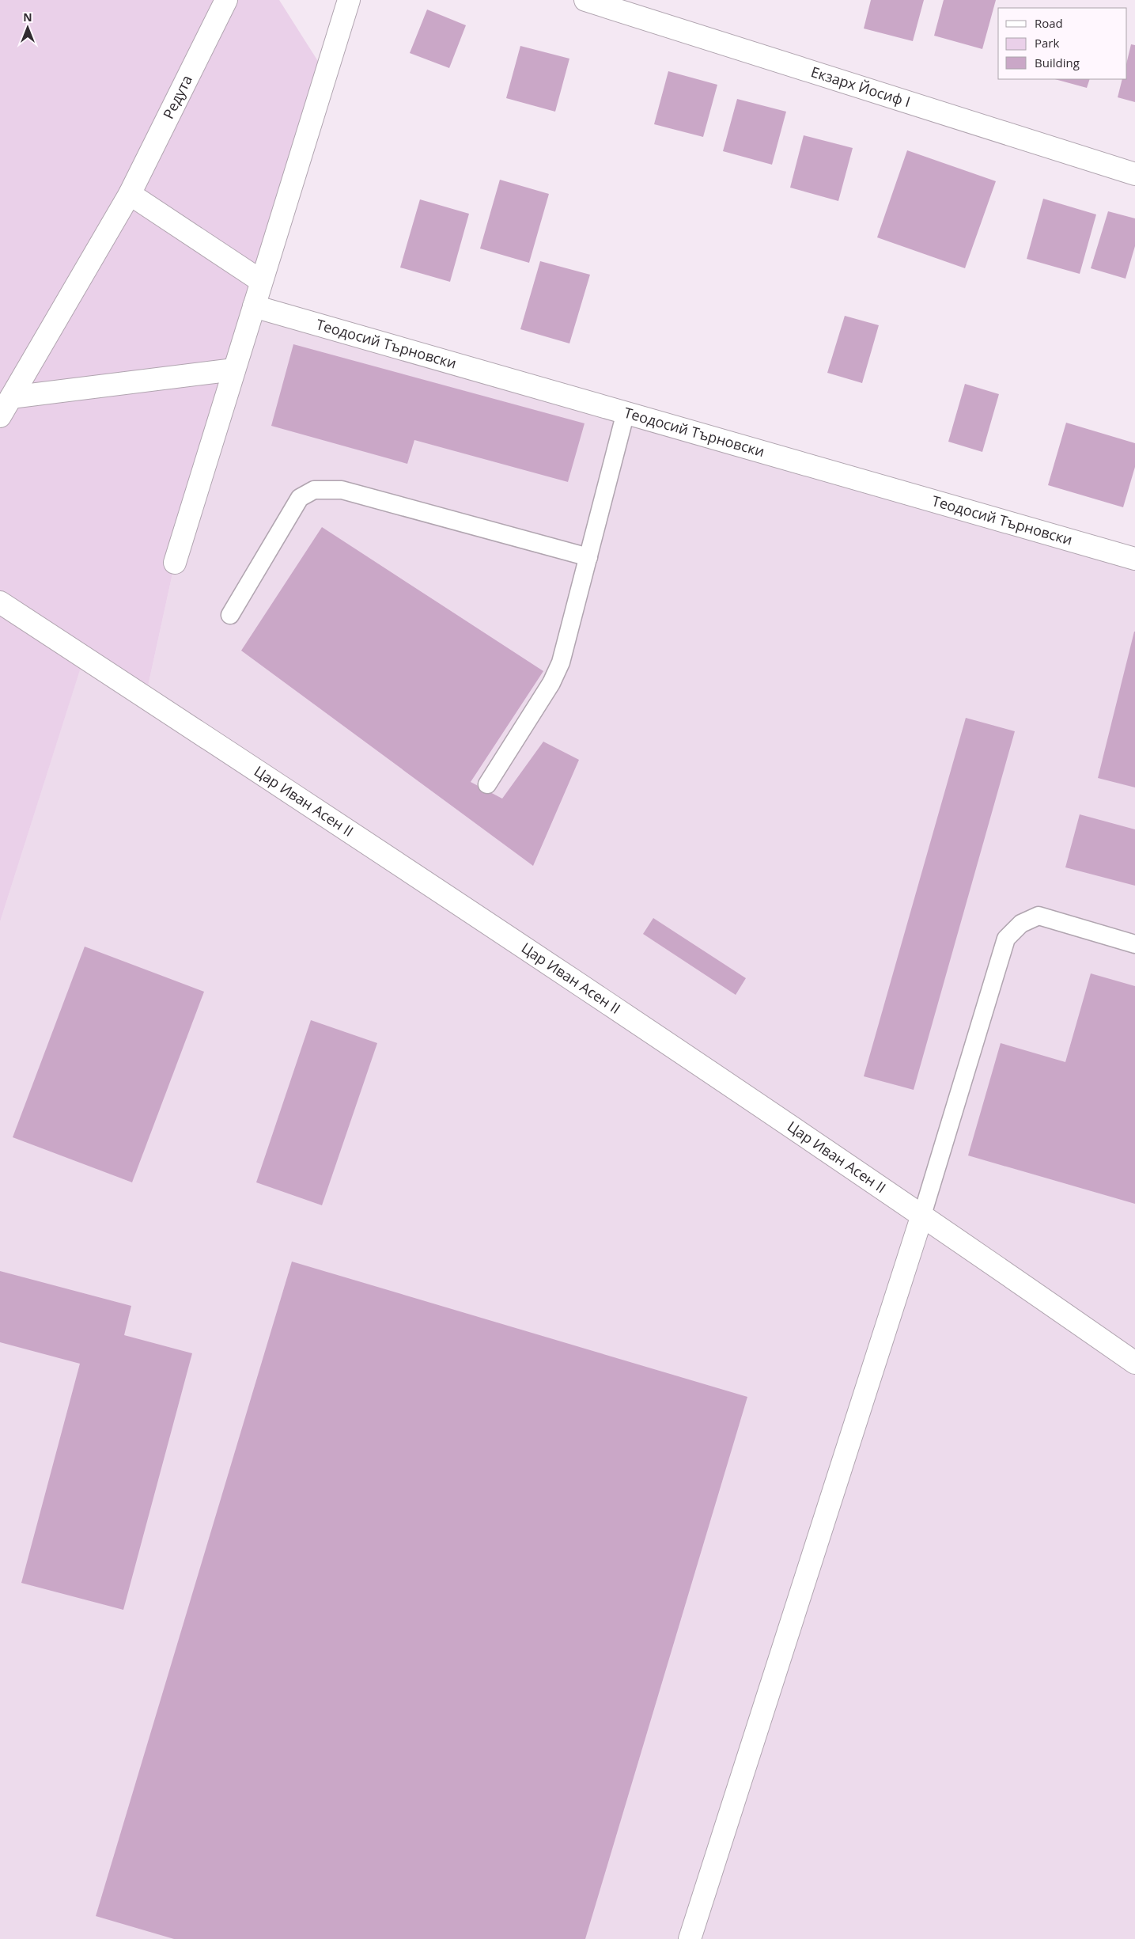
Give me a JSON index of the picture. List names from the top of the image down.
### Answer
{
  "streets": {
    "street": [
      "Екзарх Йосиф I",
      "Редута",
      "Теодосий Търновски",
      "Цар Иван Асен II"
    ]
  },
  "legend": ["Road", "Park", "Building"],
  "north": "top"
}
